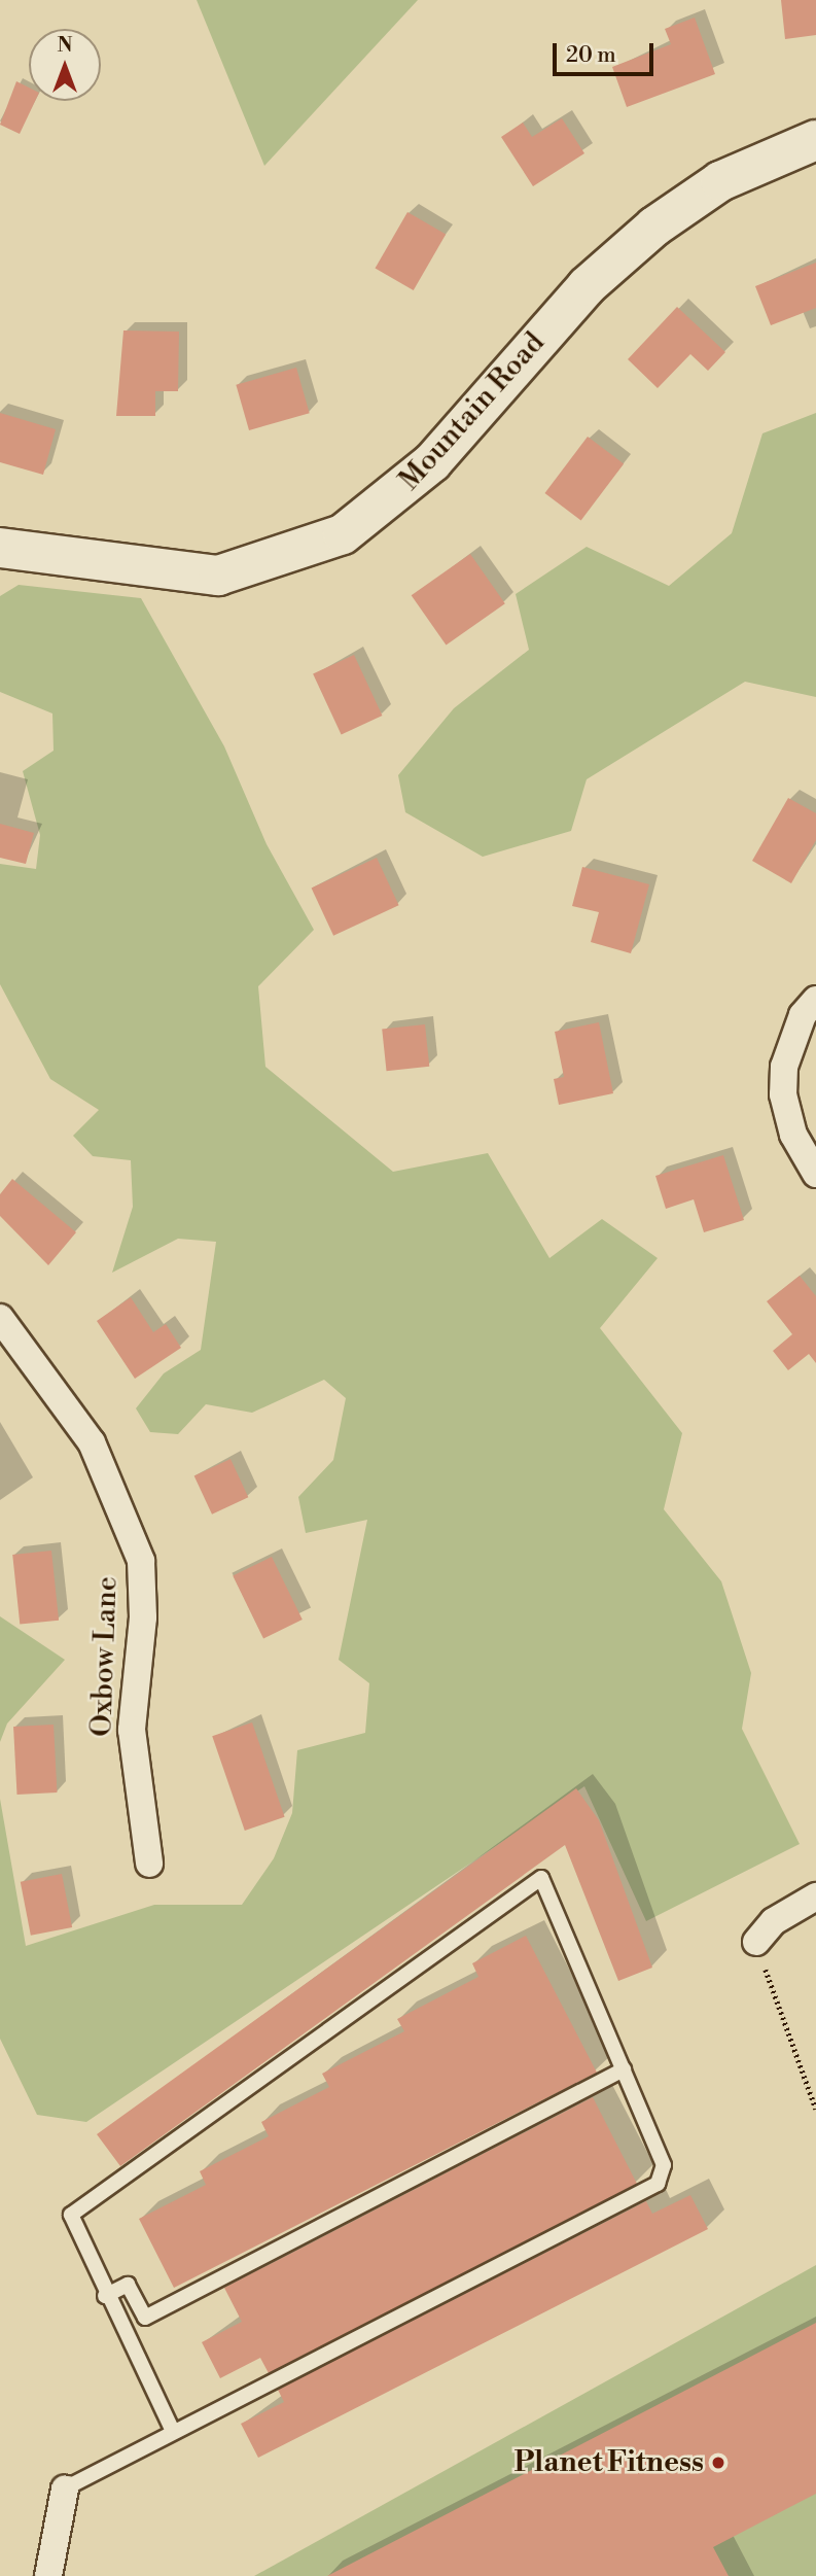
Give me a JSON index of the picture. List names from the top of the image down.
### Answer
{
  "streets": {
    "street": ["Mountain Road", "Oxbow Lane"]
  },
  "places": ["Planet Fitness"],
  "scale_bar": "20 m",
  "north": "top"
}
